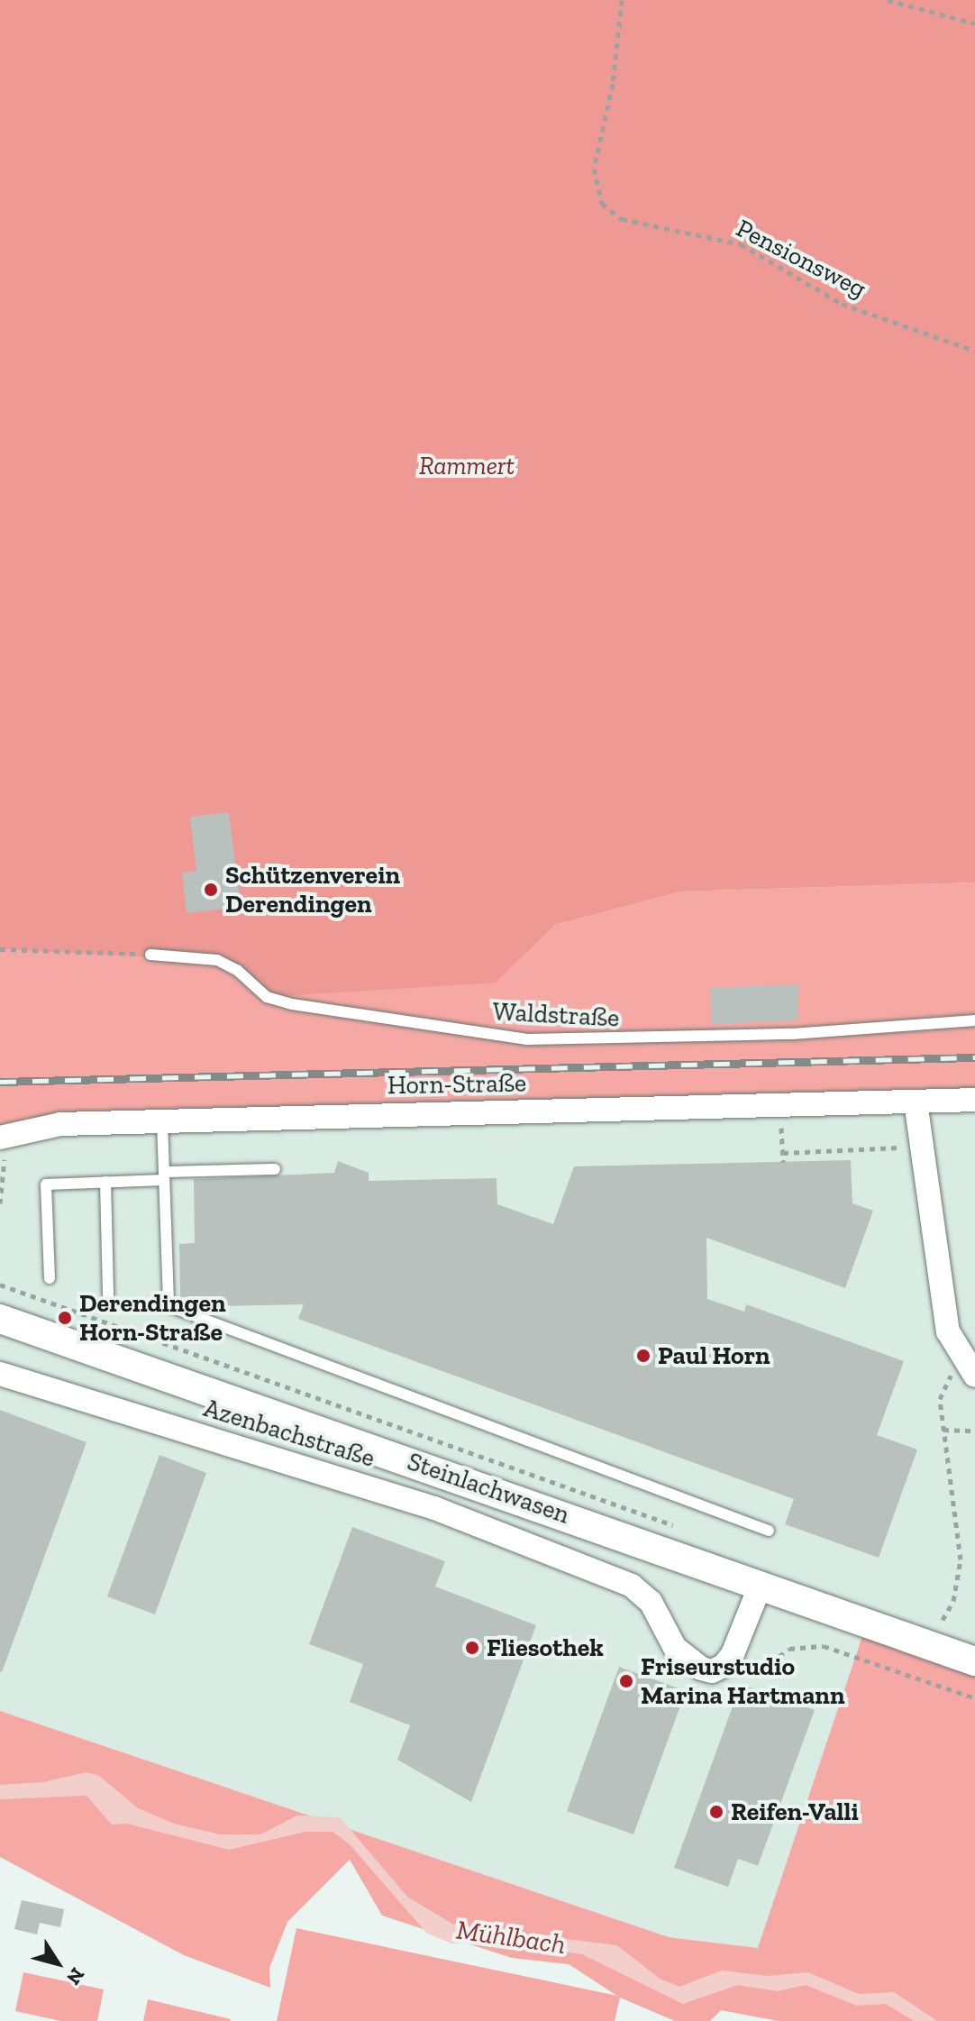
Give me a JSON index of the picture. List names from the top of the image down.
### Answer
{
  "streets": {
    "street": ["Horn-Straße", "Azenbachstraße", "Steinlachwasen"],
    "lane": ["Waldstraße"],
    "path": ["Pensionsweg"]
  },
  "water": ["Mühlbach"],
  "parks": ["Rammert"],
  "places": [
    "Schützenverein Derendingen",
    "Derendingen Horn-Straße",
    "Paul Horn",
    "Fliesothek",
    "Friseurstudio Marina Hartmann",
    "Reifen-Valli"
  ],
  "north": "bottom right"
}
